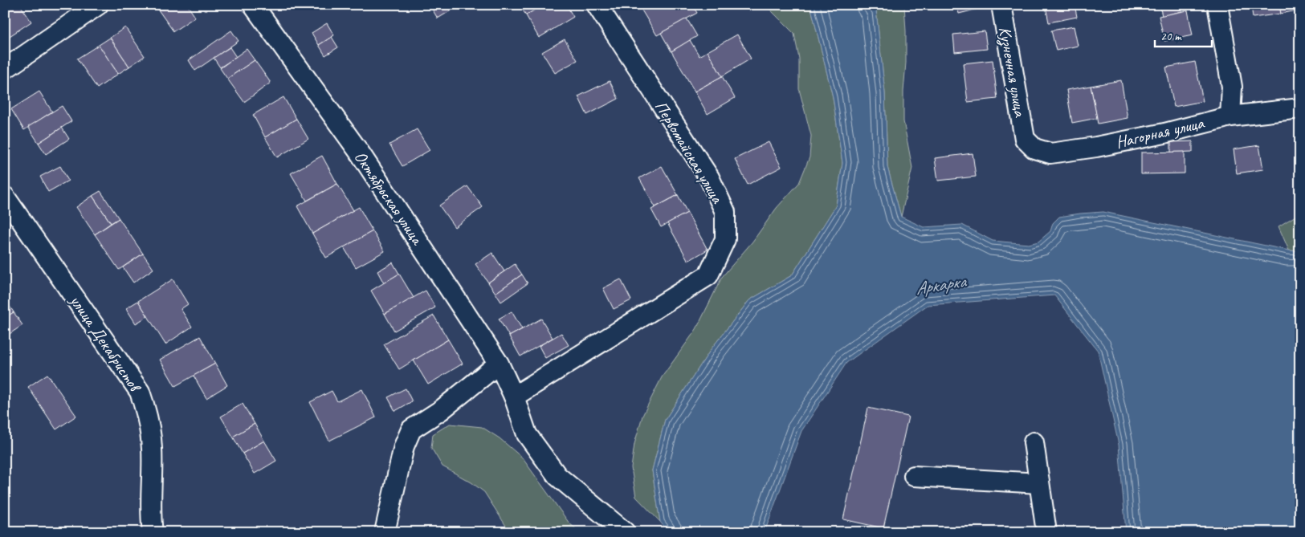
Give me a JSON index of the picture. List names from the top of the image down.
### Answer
{
  "streets": {
    "street": [
      "Кузнечная улица",
      "Нагорная улица",
      "Первомайская улица",
      "Октябрьская улица",
      "улица Декабристов"
    ]
  },
  "crossings": [
    ["Кузнечная улица", "Нагорная улица"],
    ["Первомайская улица", "Октябрьская улица"]
  ],
  "water": ["Аркарка"],
  "scale_bar": "20 m"
}
